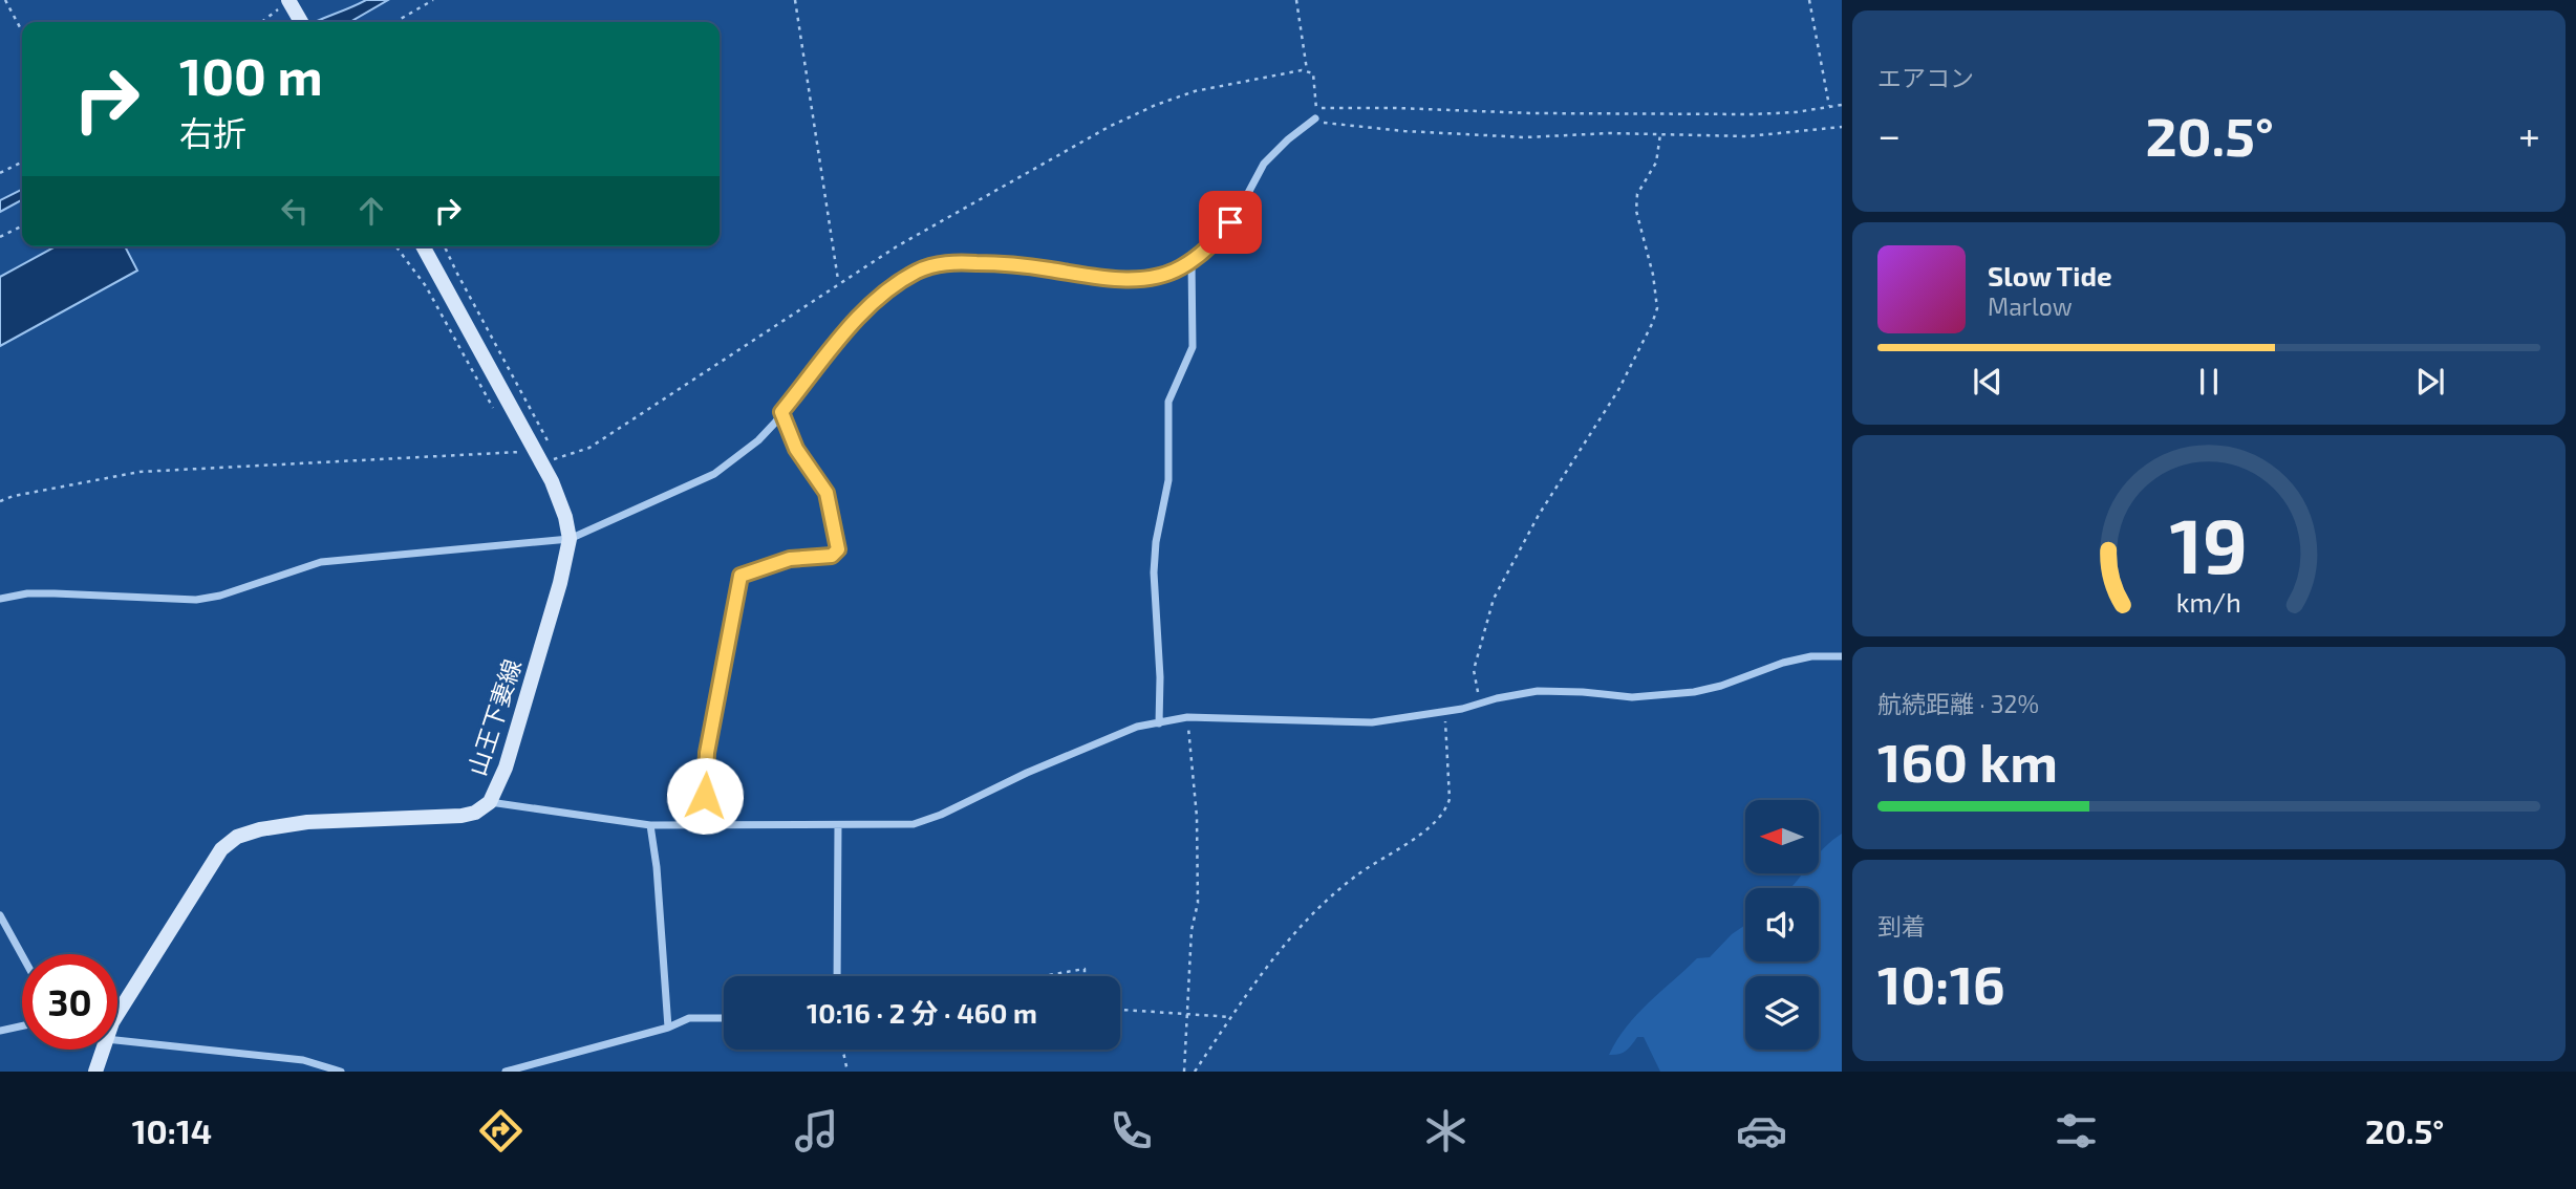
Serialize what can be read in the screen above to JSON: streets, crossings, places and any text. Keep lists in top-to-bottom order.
{
  "streets": {
    "main road": ["山王下妻線"]
  },
  "north": "left",
  "page": {
    "tile": [
      "エアコン",
      ["航続距離 · 32%", "160 km"],
      ["到着", "10:16"]
    ],
    "turn": ["100 m", "右折"],
    "heat": ["−", "20.5°", "+"],
    "song": ["Slow Tide", "Marlow"],
    "limit": "30",
    "trip": "10:16 · 2 分 · 460 m",
    "tabs": ["10:14", "20.5°"],
    "gauge": ["19", "km/h"]
  }
}
